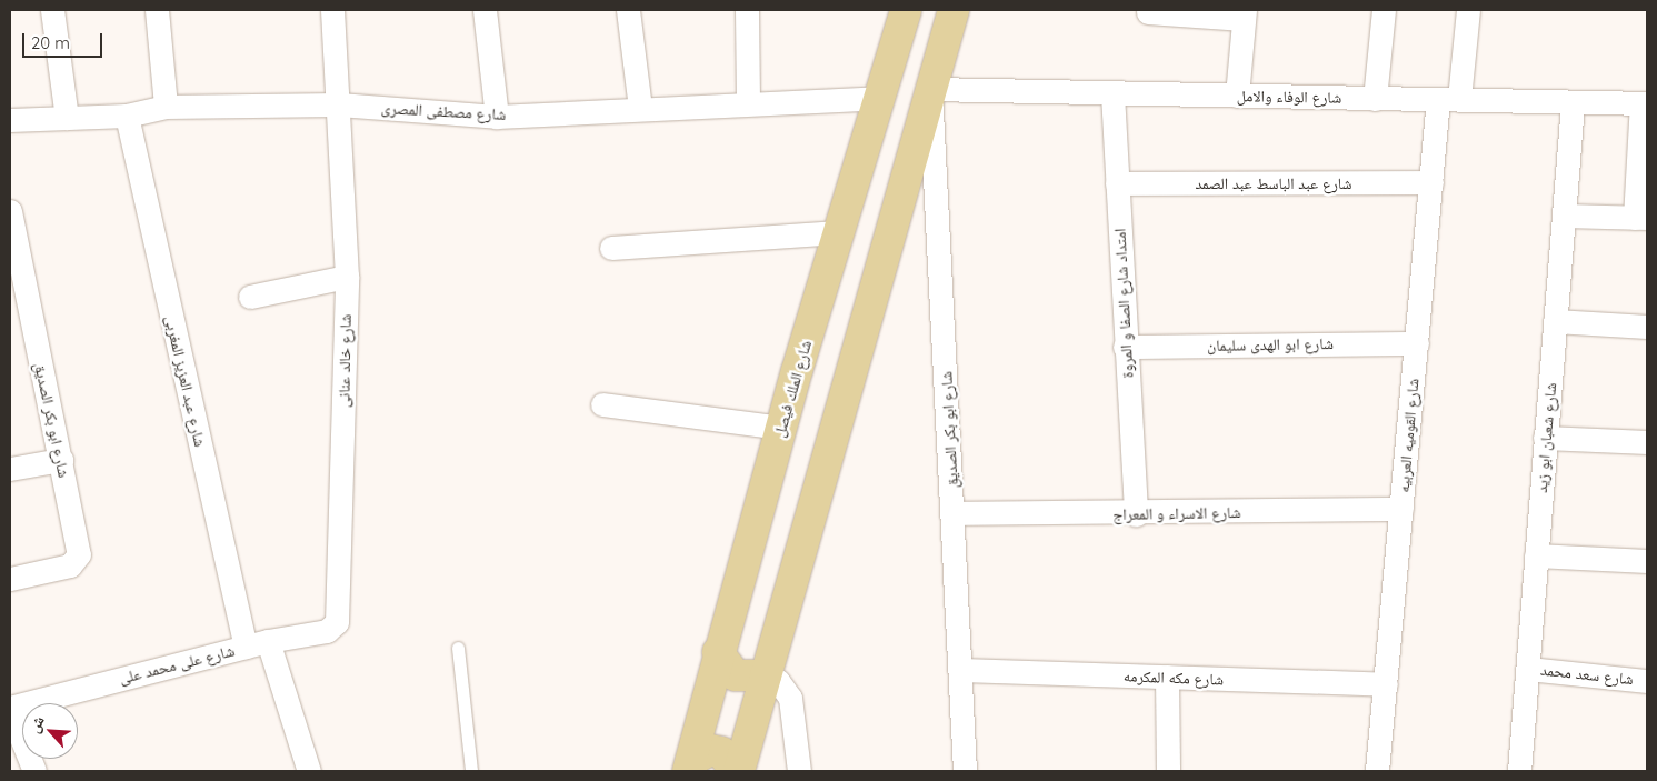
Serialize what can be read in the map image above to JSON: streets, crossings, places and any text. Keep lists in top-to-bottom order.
{
  "streets": {
    "main road": ["شارع الملك فيصل"],
    "street": [
      "شارع الوفاء والامل",
      "شارع مصطفى المصرى",
      "شارع عبد الباسط عبد الصمد",
      "امتداد شارع الصفا و المروة",
      "شارع ابو الهدى سليمان",
      "شارع خالد عنانى",
      "شارع عبد العزيز المغربى",
      "شارع ابو بكر الصديق",
      "شارع القوميه العربيه",
      "شارع شعبان ابو زيد",
      "شارع الاسراء و المعراج",
      "شارع على محمد على",
      "شارع سعد محمد",
      "شارع مكه المكرمه"
    ]
  },
  "crossings": [
    ["شارع الوفاء والامل", "امتداد شارع الصفا و المروة"],
    ["شارع الوفاء والامل", "شارع ابو بكر الصديق"],
    ["شارع الوفاء والامل", "شارع القوميه العربيه"],
    ["شارع الوفاء والامل", "شارع شعبان ابو زيد"],
    ["شارع مصطفى المصرى", "شارع خالد عنانى"],
    ["شارع مصطفى المصرى", "شارع عبد العزيز المغربى"],
    ["شارع مصطفى المصرى", "شارع الملك فيصل"],
    ["شارع عبد الباسط عبد الصمد", "امتداد شارع الصفا و المروة"],
    ["شارع عبد الباسط عبد الصمد", "شارع القوميه العربيه"],
    ["امتداد شارع الصفا و المروة", "شارع ابو الهدى سليمان"],
    ["امتداد شارع الصفا و المروة", "شارع الاسراء و المعراج"],
    ["شارع ابو الهدى سليمان", "شارع القوميه العربيه"],
    ["شارع خالد عنانى", "شارع على محمد على"],
    ["شارع عبد العزيز المغربى", "شارع على محمد على"],
    ["شارع ابو بكر الصديق", "شارع الاسراء و المعراج"],
    ["شارع ابو بكر الصديق", "شارع مكه المكرمه"],
    ["شارع القوميه العربيه", "شارع الاسراء و المعراج"],
    ["شارع القوميه العربيه", "شارع مكه المكرمه"],
    ["شارع شعبان ابو زيد", "شارع سعد محمد"]
  ],
  "scale_bar": "20 m",
  "north": "top left"
}
